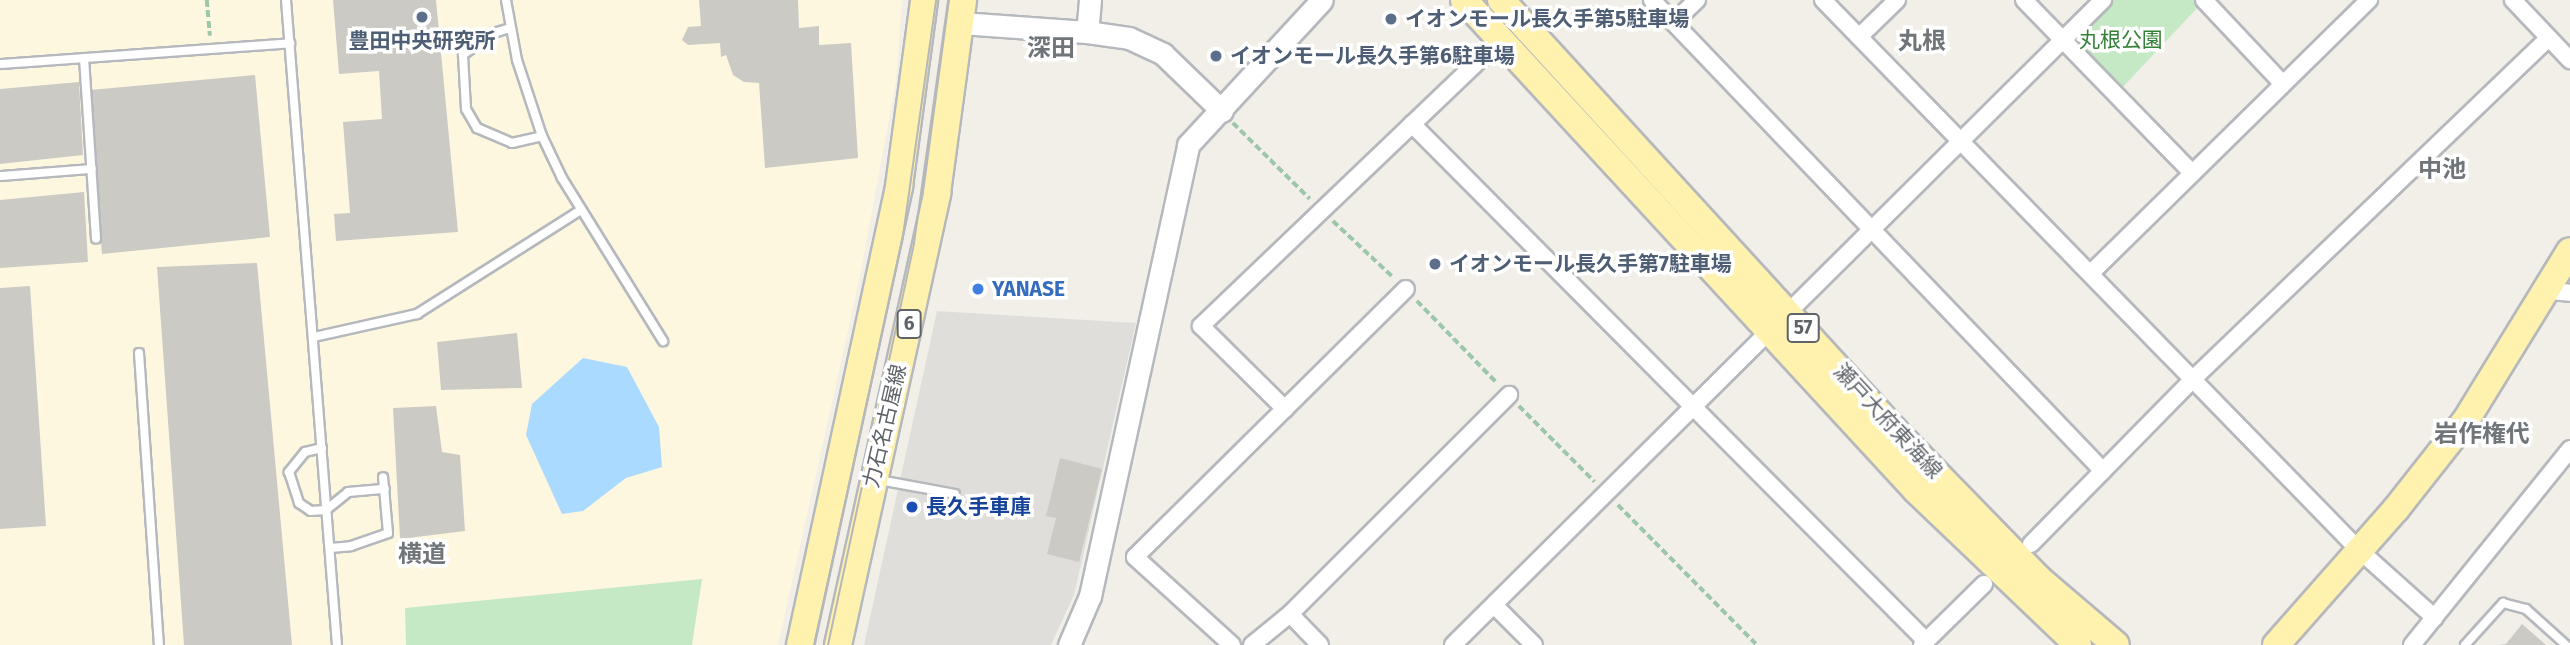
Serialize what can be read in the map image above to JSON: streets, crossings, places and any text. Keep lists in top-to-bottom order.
{
  "streets": {
    "main road": [
      "6",
      "57",
      "瀬戸大府東海線",
      "力石名古屋線"
    ]
  },
  "districts": [
    "丸根",
    "深田",
    "中池",
    "岩作権代",
    "横道"
  ],
  "parks": ["丸根公園"],
  "places": [
    "豊田中央研究所",
    "イオンモール長久手第5駐車場",
    "イオンモール長久手第6駐車場",
    "イオンモール長久手第7駐車場",
    "YANASE",
    "長久手車庫"
  ]
}
